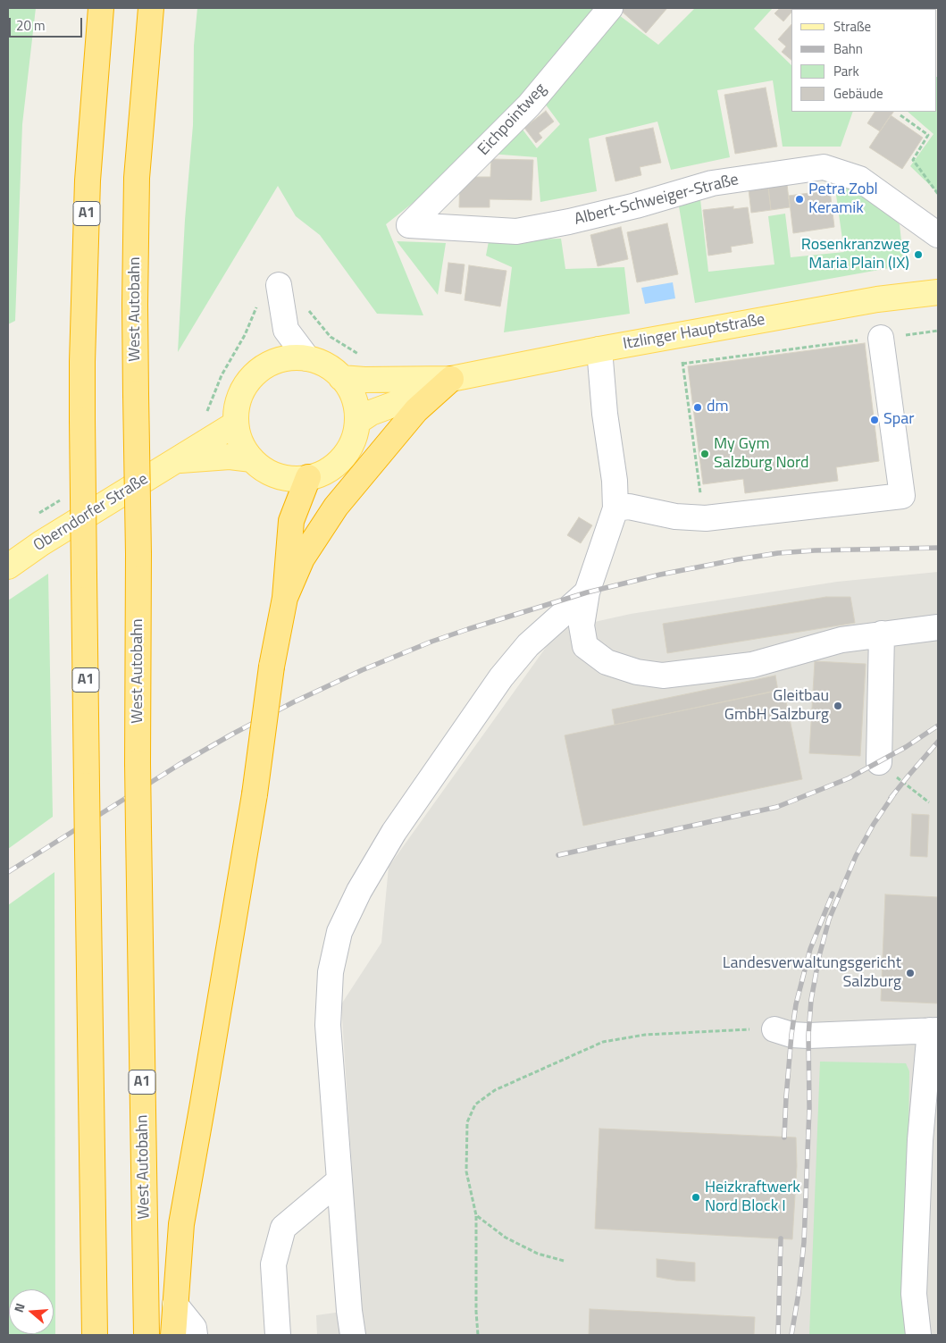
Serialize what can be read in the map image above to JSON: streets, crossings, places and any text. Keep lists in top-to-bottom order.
{
  "streets": {
    "highway": ["A1", "West Autobahn"],
    "main road": ["Itzlinger Hauptstraße", "Oberndorfer Straße"],
    "street": ["Eichpointweg", "Albert-Schweiger-Straße"]
  },
  "crossings": [
    ["Eichpointweg", "Albert-Schweiger-Straße"]
  ],
  "places": [
    "Petra Zobl Keramik",
    "Rosenkranzweg Maria Plain (IX)",
    "dm",
    "Spar",
    "My Gym Salzburg Nord",
    "Gleitbau GmbH Salzburg",
    "Landesverwaltungsgericht Salzburg",
    "Heizkraftwerk Nord Block I"
  ],
  "legend": [
    "Straße",
    "Bahn",
    "Park",
    "Gebäude"
  ],
  "scale_bar": "20 m",
  "north": "left"
}
